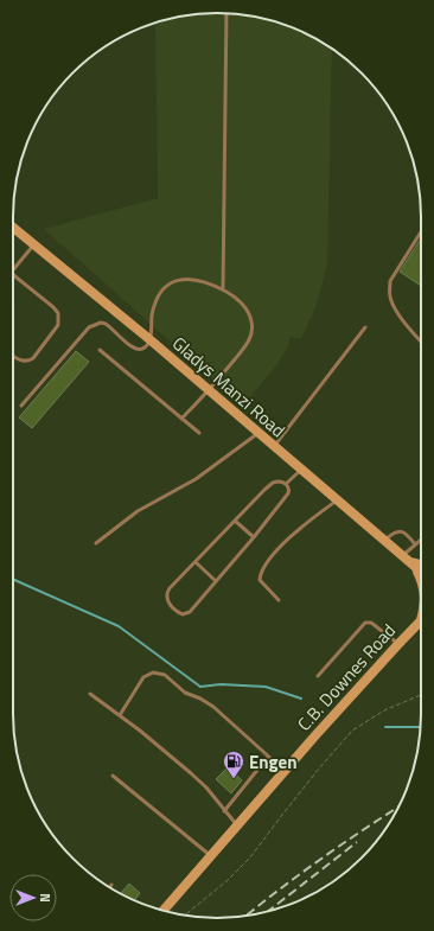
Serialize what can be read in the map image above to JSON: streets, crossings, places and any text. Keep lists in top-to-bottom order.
{
  "streets": {
    "main road": ["Gladys Manzi Road", "C.B. Downes Road"]
  },
  "places": {
    "fuel station": ["Engen"]
  },
  "north": "right"
}
